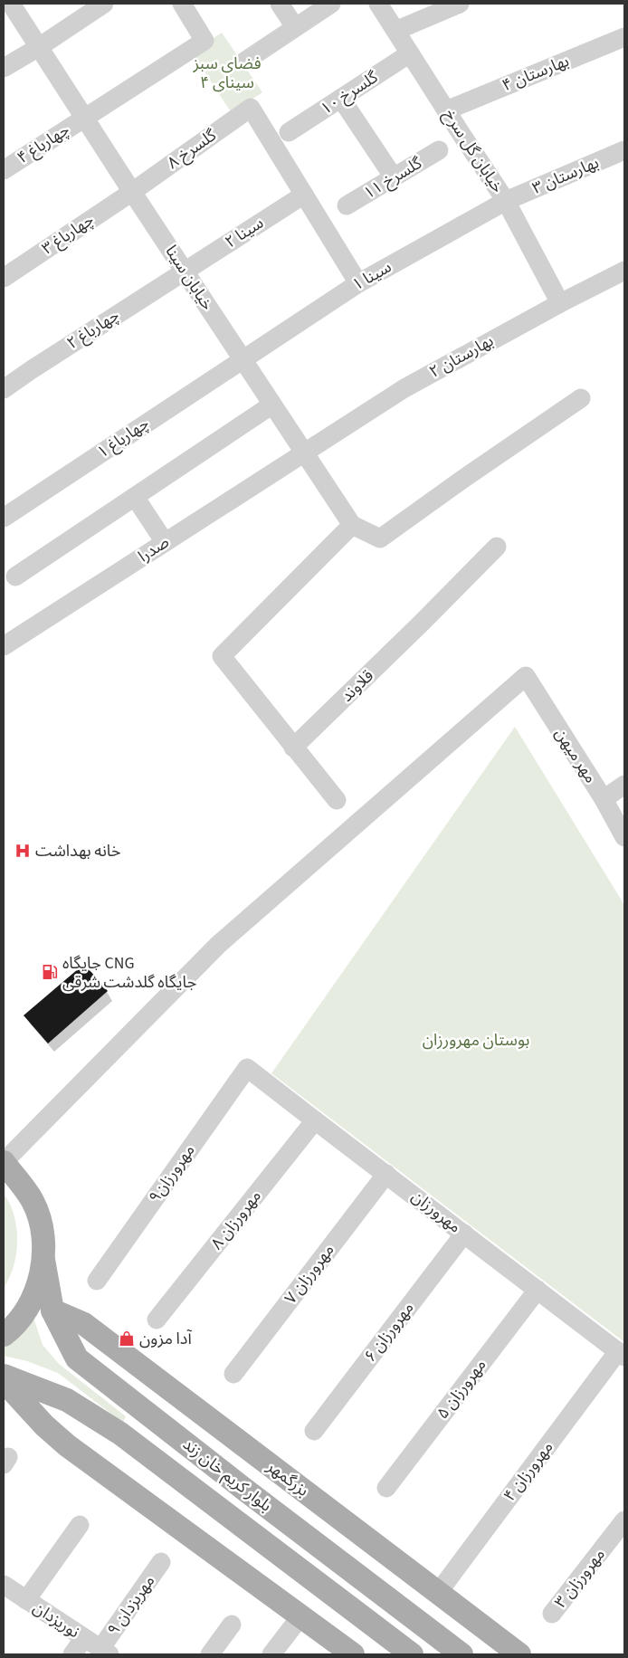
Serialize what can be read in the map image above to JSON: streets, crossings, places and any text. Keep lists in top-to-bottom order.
{
  "streets": {
    "main road": ["بلوار کریم خان زند", "بزرگمهر"],
    "street": [
      "بهارستان ۴",
      "گلسرخ ۱۰",
      "چهارباغ ۴",
      "گلسرخ ۸",
      "خیابان گل سرخ",
      "بهارستان ۳",
      "گلسرخ ۱۱",
      "سینا ۲",
      "چهارباغ ۳",
      "سینا ۱",
      "خیابان سینا",
      "چهارباغ ۲",
      "بهارستان ۲",
      "چهارباغ ۱",
      "صدرا",
      "قلاوند",
      "مهر میهن",
      "مهرورزان۹",
      "مهرورزان",
      "مهرورزان ۸",
      "مهرورزان ۷",
      "مهرورزان ۶",
      "مهرورزان ۵",
      "مهرورزان ۴",
      "مهرورزان ۳",
      "مهریزدان ۹",
      "نوریزدان"
    ]
  },
  "crossings": [
    ["بهارستان ۴", "خیابان گل سرخ"],
    ["گلسرخ ۱۰", "خیابان گل سرخ"],
    ["چهارباغ ۴", "خیابان سینا"],
    ["گلسرخ ۸", "سینا ۲"],
    ["گلسرخ ۸", "چهارباغ ۳"],
    ["گلسرخ ۸", "خیابان سینا"],
    ["خیابان گل سرخ", "بهارستان ۳"],
    ["خیابان گل سرخ", "سینا ۱"],
    ["خیابان گل سرخ", "بهارستان ۲"],
    ["بهارستان ۳", "سینا ۱"],
    ["سینا ۲", "خیابان سینا"],
    ["سینا ۲", "چهارباغ ۲"],
    ["چهارباغ ۳", "خیابان سینا"],
    ["سینا ۱", "خیابان سینا"],
    ["سینا ۱", "چهارباغ ۱"],
    ["خیابان سینا", "چهارباغ ۲"],
    ["خیابان سینا", "بهارستان ۲"],
    ["خیابان سینا", "چهارباغ ۱"],
    ["خیابان سینا", "صدرا"],
    ["بهارستان ۲", "صدرا"],
    ["مهرورزان۹", "مهرورزان"],
    ["مهرورزان", "مهرورزان ۸"],
    ["مهرورزان", "مهرورزان ۷"],
    ["مهرورزان", "مهرورزان ۶"],
    ["مهرورزان", "مهرورزان ۵"],
    ["مهرورزان", "مهرورزان ۴"],
    ["مهرورزان ۴", "بزرگمهر"],
    ["بلوار کریم خان زند", "بزرگمهر"],
    ["مهریزدان ۹", "نوریزدان"]
  ],
  "parks": ["فضای سبز سینای ۴", "بوستان مهرورزان"],
  "places": {
    "hospital": ["خانه بهداشت"],
    "fuel station": ["جایگاه CNG جایگاه گلدشت شرقی"],
    "shop": ["آدا مزون"]
  }
}
